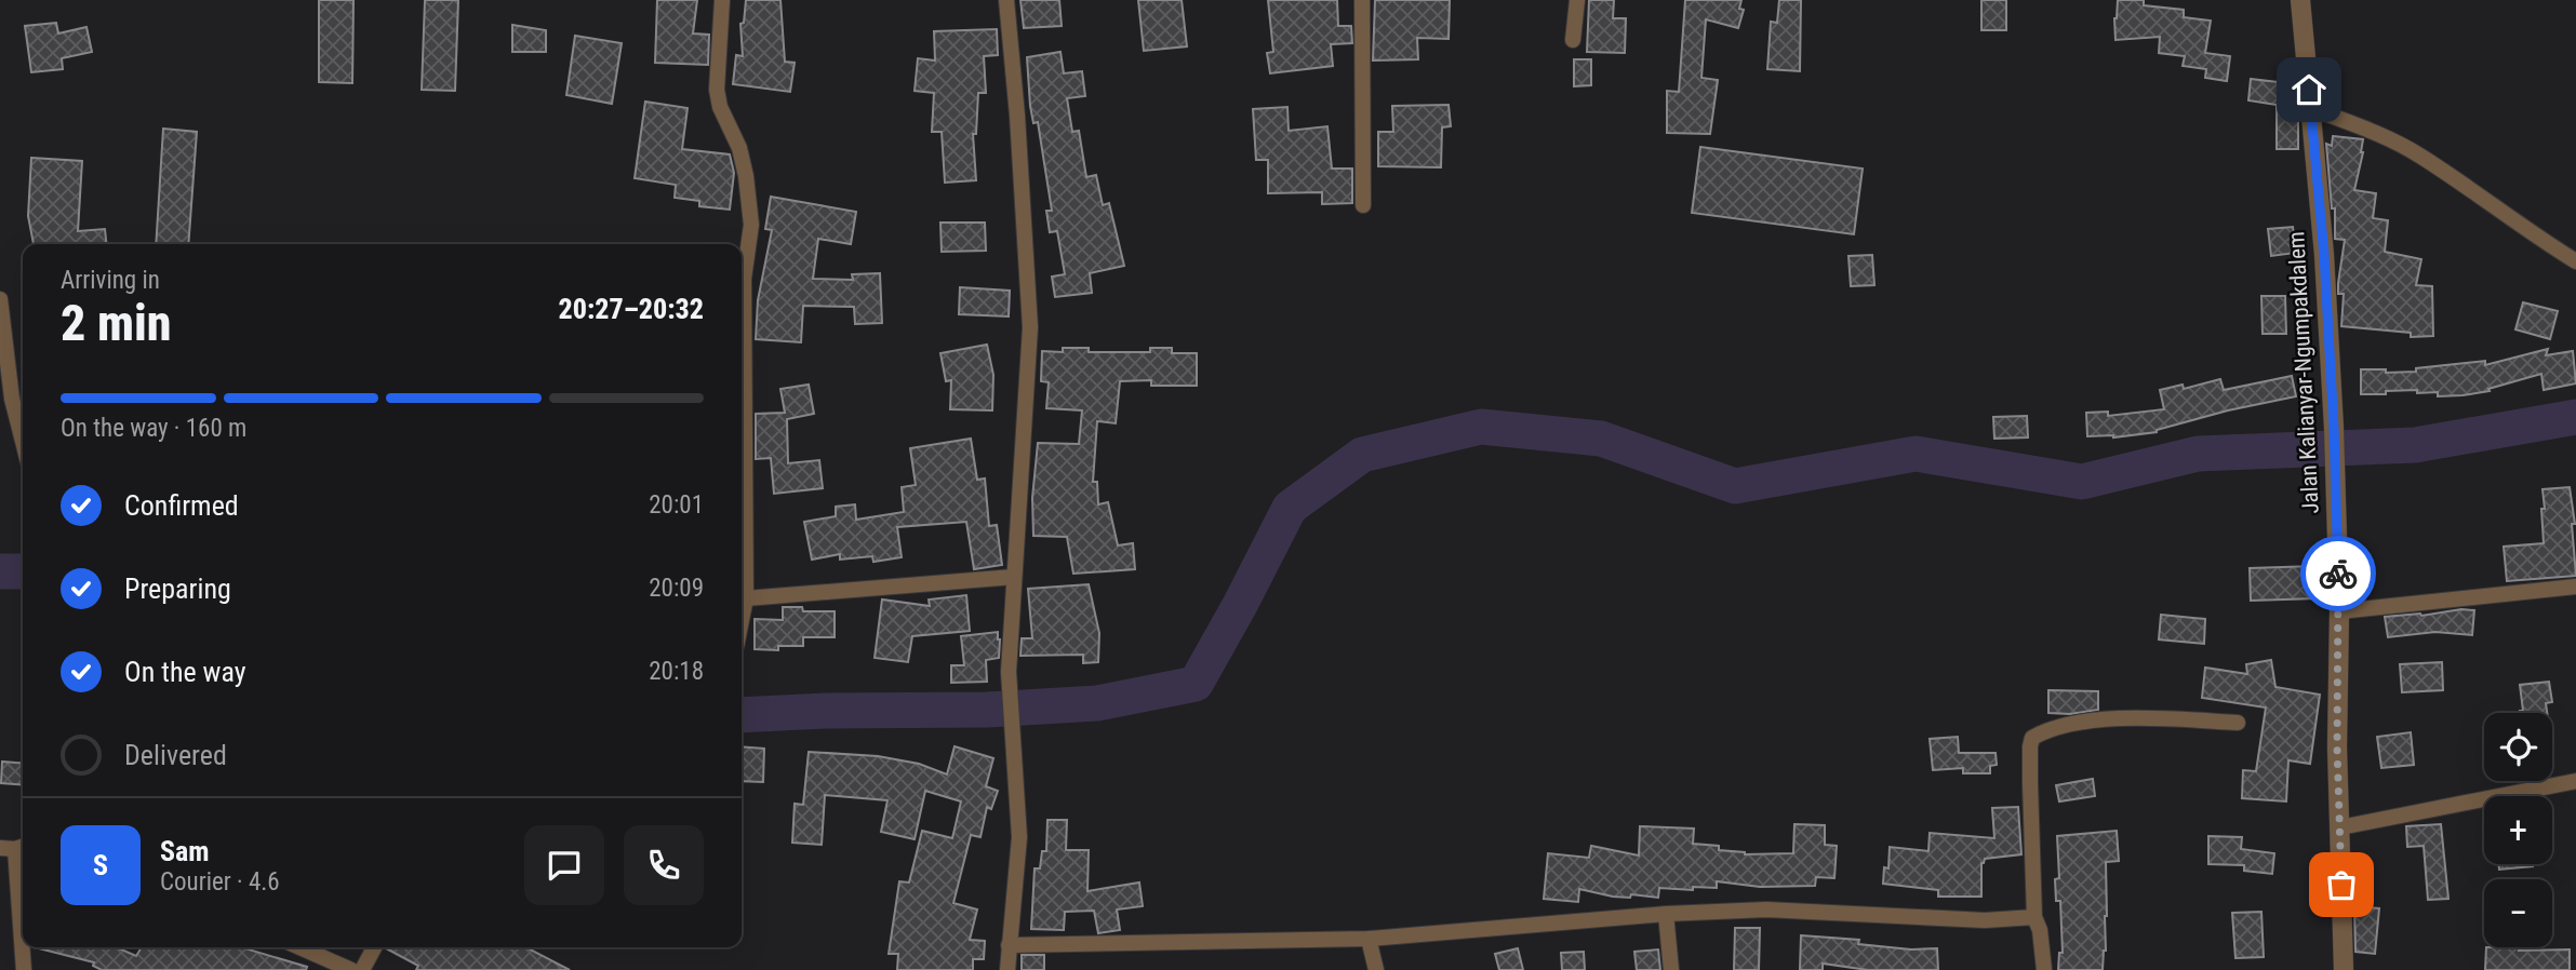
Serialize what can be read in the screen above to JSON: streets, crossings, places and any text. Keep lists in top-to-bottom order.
{
  "streets": {
    "street": ["Jalan Kalianyar-Ngumpakdalem"]
  },
  "page": {
    "heading": ["2 min", "Arriving in", "20:27–20:32"],
    "panel": ["Sam", "Courier · 4.6"],
    "bar": "On the way · 160 m",
    "list": [
      ["Confirmed", "20:01"],
      ["Preparing", "20:09"],
      ["On the way", "20:18"],
      "Delivered"
    ],
    "map_buttons": ["+", "−"],
    "round": "S"
  }
}
